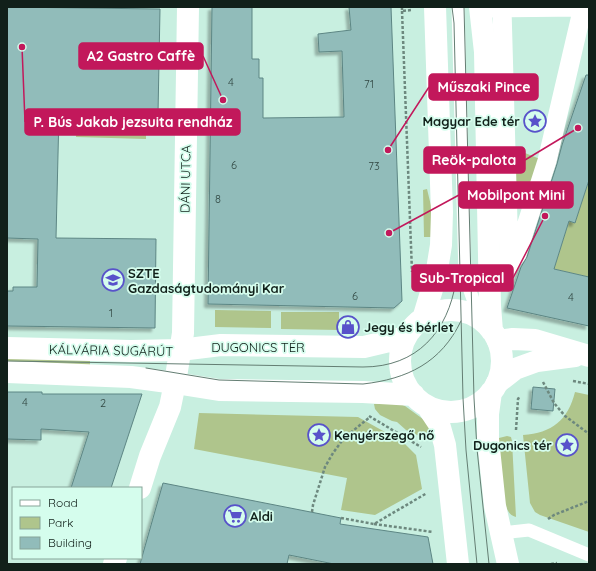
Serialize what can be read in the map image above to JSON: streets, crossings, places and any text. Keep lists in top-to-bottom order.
{
  "streets": {
    "street": ["DÁNI UTCA", "DUGONICS TÉR", "KÁLVÁRIA SUGÁRÚT"]
  },
  "crossings": [
    ["DÁNI UTCA", "DUGONICS TÉR"],
    ["DÁNI UTCA", "KÁLVÁRIA SUGÁRÚT"],
    ["DUGONICS TÉR", "KÁLVÁRIA SUGÁRÚT"]
  ],
  "places": {
    "other": [
      "P. Bús Jakab jezsuita rendház",
      "A2 Gastro Caffè",
      "Reök-palota",
      "Műszaki Pince",
      "Sub-Tropical",
      "Mobilpont Mini"
    ],
    "place": ["Magyar Ede tér", "Kenyérszegő nő", "Dugonics tér"],
    "school or university": ["SZTE Gazdaságtudományi Kar"],
    "shop": ["Jegy és bérlet"],
    "supermarket": ["Aldi"]
  },
  "house_numbers": [
    "4",
    "71",
    "6",
    "73",
    "8",
    "6",
    "4",
    "1",
    "4",
    "2"
  ],
  "legend": ["Road", "Park", "Building"]
}
